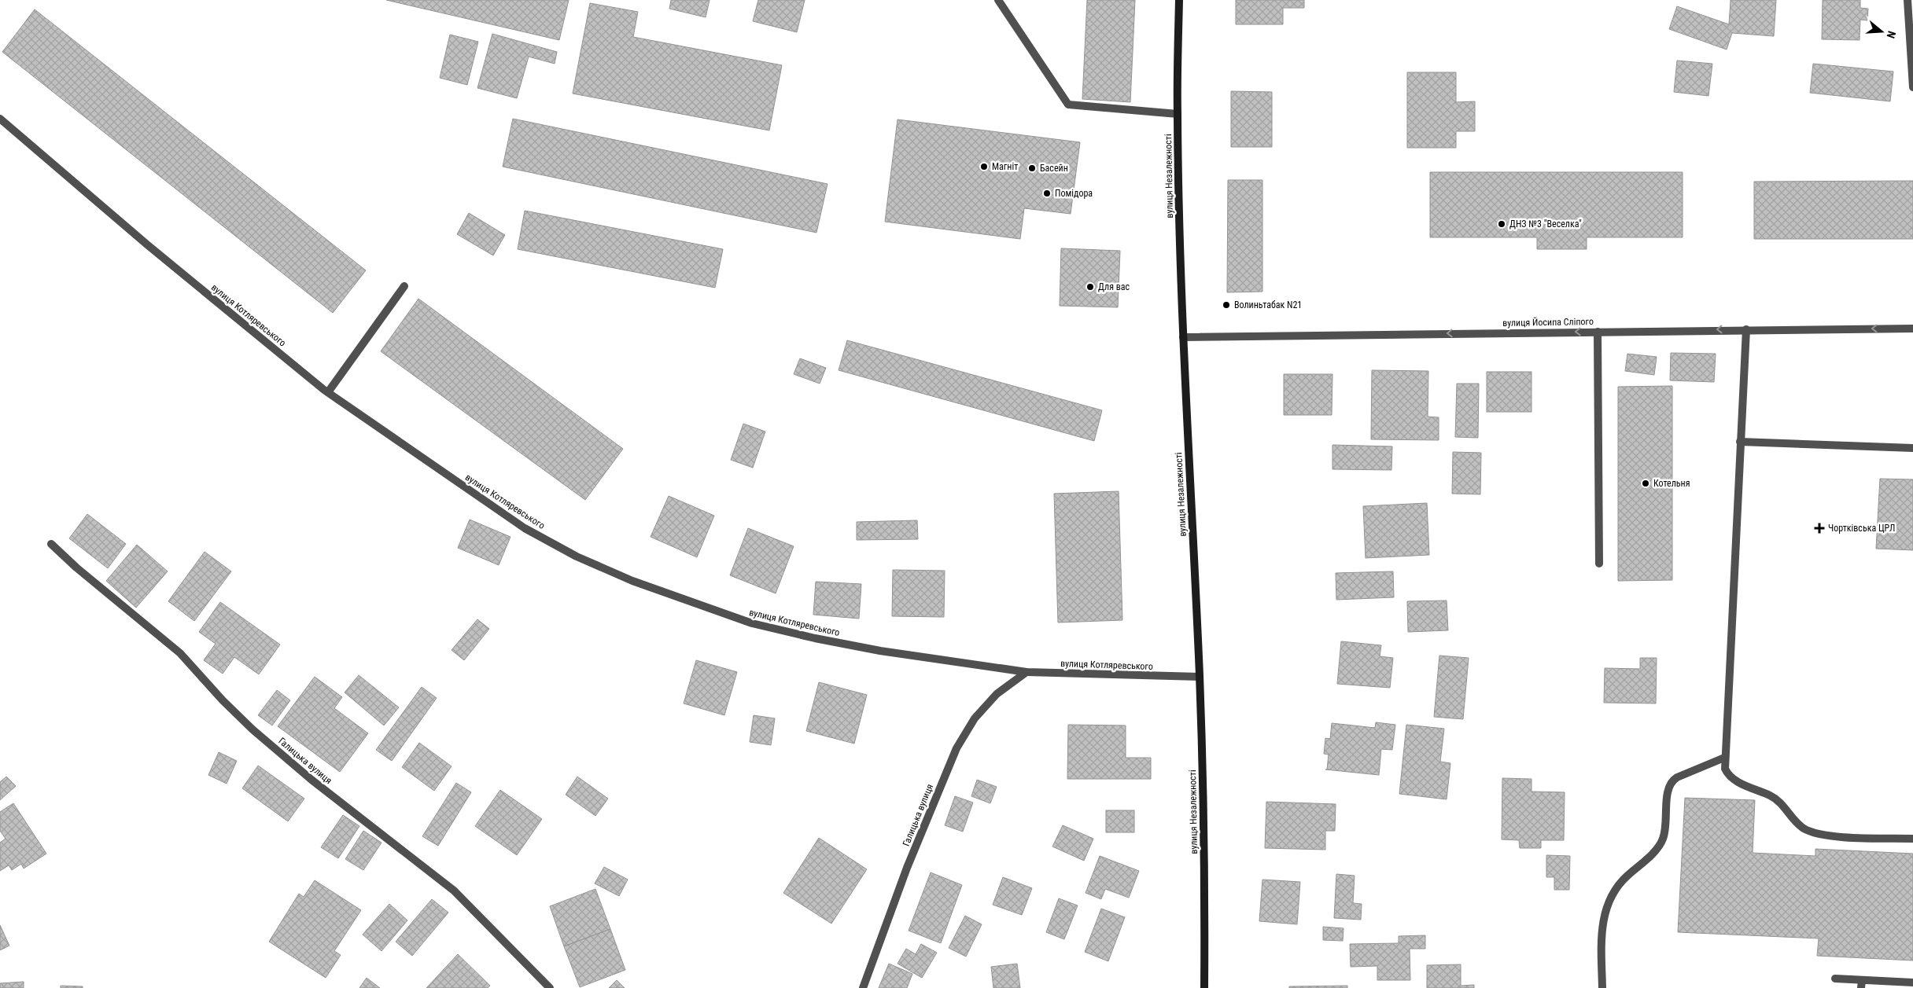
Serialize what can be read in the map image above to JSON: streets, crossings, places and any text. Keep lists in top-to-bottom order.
{
  "streets": {
    "main road": ["вулиця Незалежності"],
    "street": ["вулиця Котляревського", "вулиця Йосипа Сліпого", "Галицька вулиця"]
  },
  "crossings": [
    ["вулиця Незалежності", "вулиця Котляревського"],
    ["вулиця Незалежності", "вулиця Йосипа Сліпого"],
    ["вулиця Котляревського", "Галицька вулиця"]
  ],
  "one_way": ["вулиця Йосипа Сліпого"],
  "places": {
    "other": [
      "Магніт",
      "Басейн",
      "Помідора",
      "ДНЗ №3 \"Веселка\"",
      "Для вас",
      "Волиньтабак N21",
      "Котельня"
    ],
    "health": ["Чортківська ЦРЛ"]
  },
  "north": "right"
}
